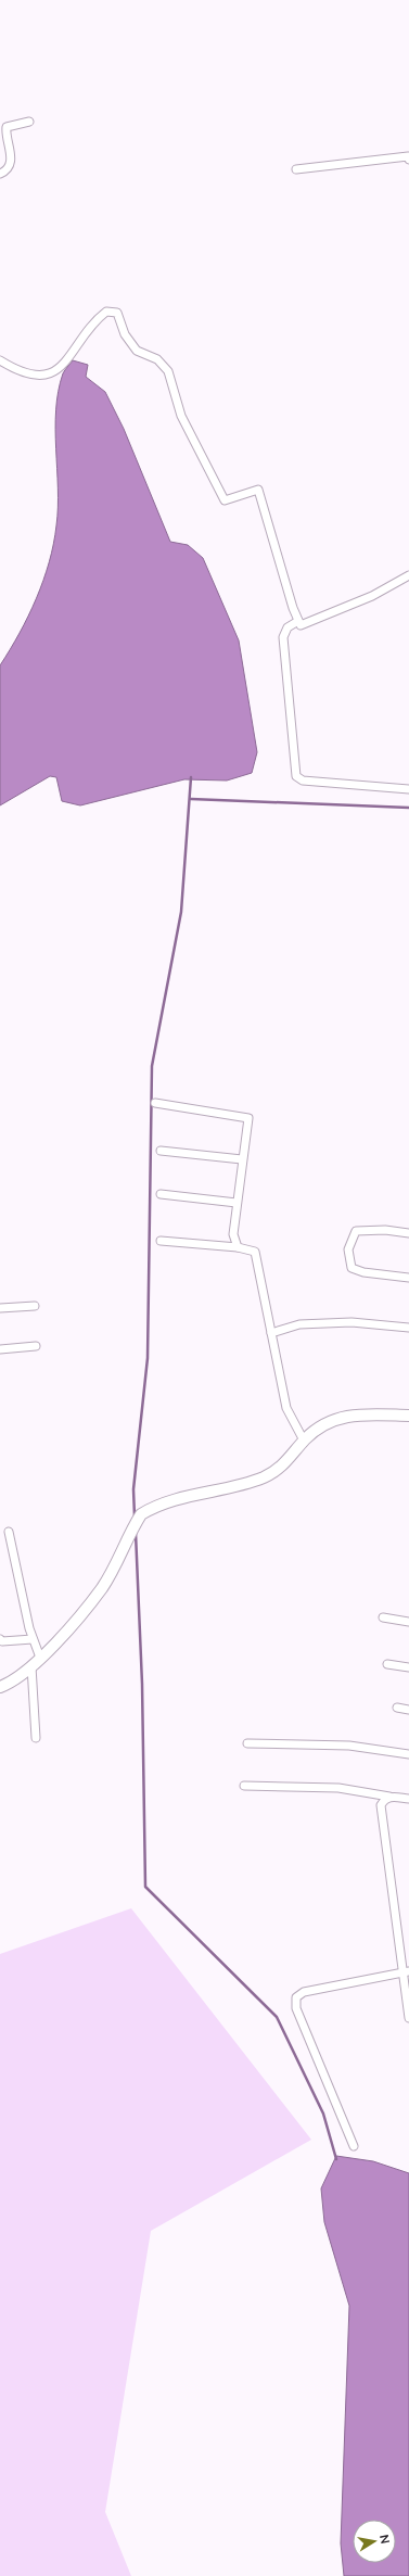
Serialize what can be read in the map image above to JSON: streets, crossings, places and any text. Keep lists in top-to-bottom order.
{
  "north": "right"
}
